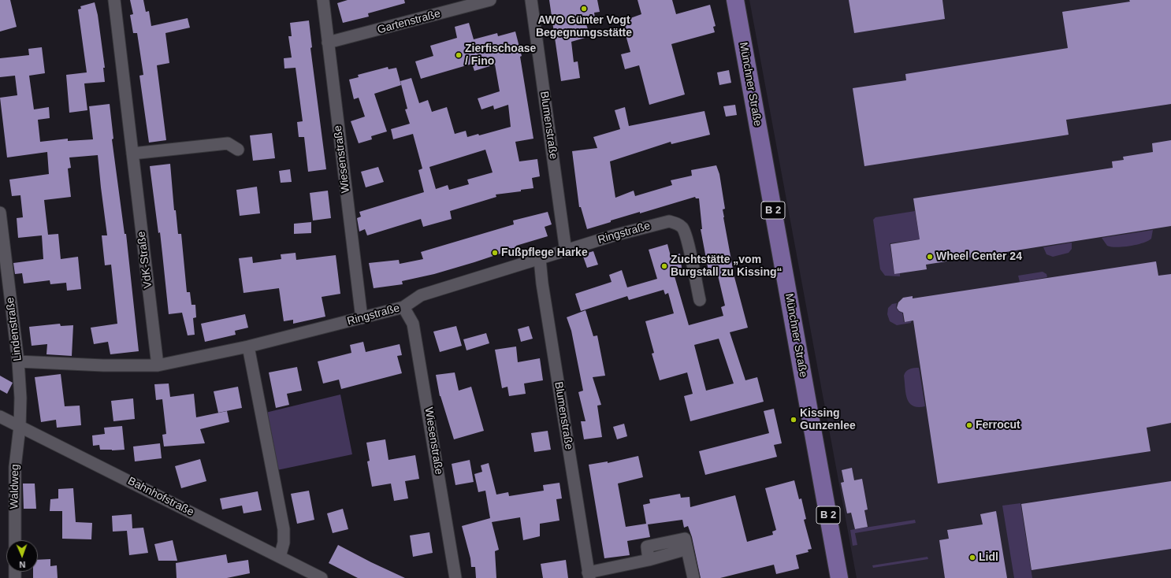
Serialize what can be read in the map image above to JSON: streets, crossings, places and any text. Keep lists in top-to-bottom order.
{
  "streets": {
    "main road": ["Münchner Straße", "B 2"],
    "street": [
      "Gartenstraße",
      "Blumenstraße",
      "Wiesenstraße",
      "Ringstraße",
      "VdK-Straße",
      "Lindenstraße",
      "Waldweg",
      "Bahnhofstraße"
    ]
  },
  "crossings": [
    ["Gartenstraße", "Wiesenstraße"],
    ["Blumenstraße", "Ringstraße"],
    ["Wiesenstraße", "Ringstraße"],
    ["Lindenstraße", "Waldweg"],
    ["Lindenstraße", "Bahnhofstraße"],
    ["Waldweg", "Bahnhofstraße"]
  ],
  "places": [
    "AWO Günter Vogt Begegnungsstätte",
    "Zierfischoase / Fino",
    "Fußpflege Harke",
    "Wheel Center 24",
    "Zuchtstätte „vom Burgstall zu Kissing“",
    "Kissing Gunzenlee",
    "Ferrocut",
    "Lidl"
  ],
  "north": "bottom"
}
